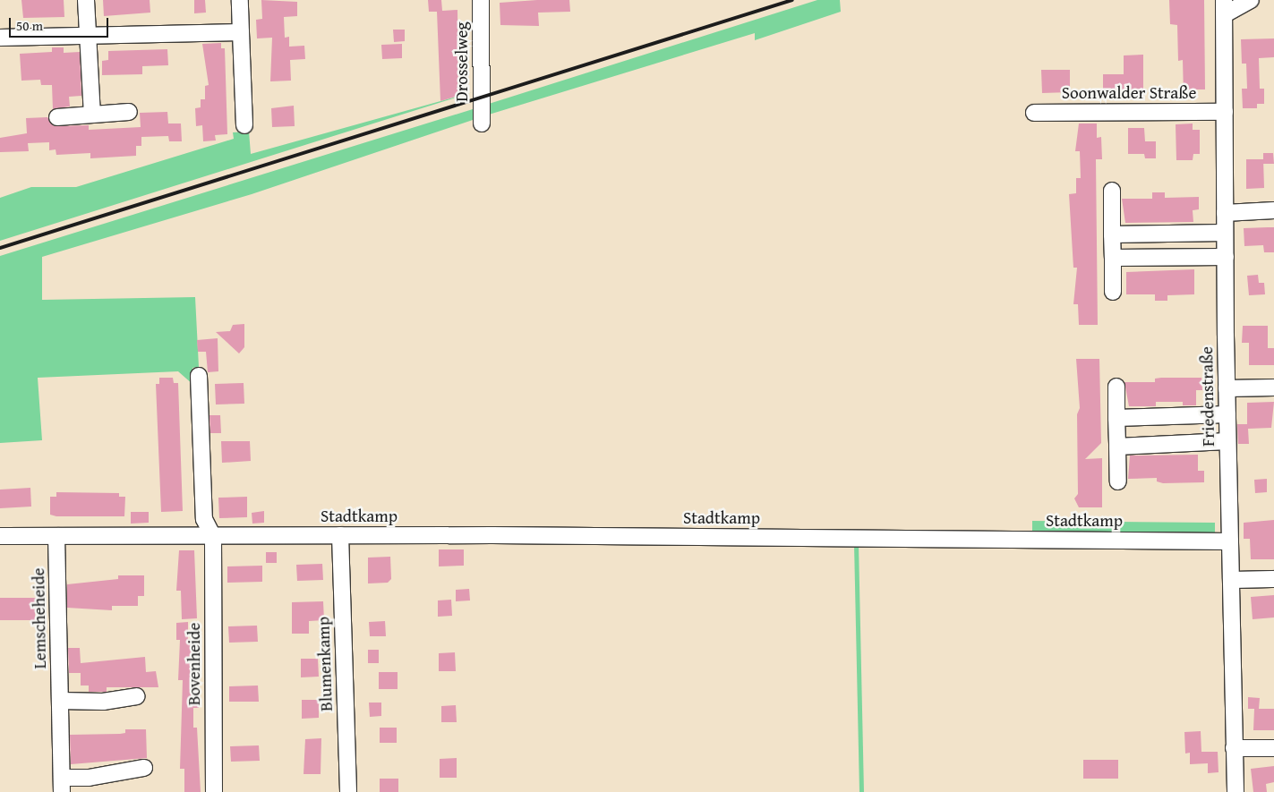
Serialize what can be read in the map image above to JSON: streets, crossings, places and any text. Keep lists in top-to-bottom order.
{
  "streets": {
    "street": [
      "Drosselweg",
      "Soonwalder Straße",
      "Friedenstraße",
      "Stadtkamp",
      "Lemscheheide",
      "Bovenheide",
      "Blumenkamp"
    ]
  },
  "crossings": [
    ["Soonwalder Straße", "Friedenstraße"],
    ["Friedenstraße", "Stadtkamp"],
    ["Stadtkamp", "Lemscheheide"],
    ["Stadtkamp", "Bovenheide"],
    ["Stadtkamp", "Blumenkamp"]
  ],
  "scale_bar": "50 m"
}
